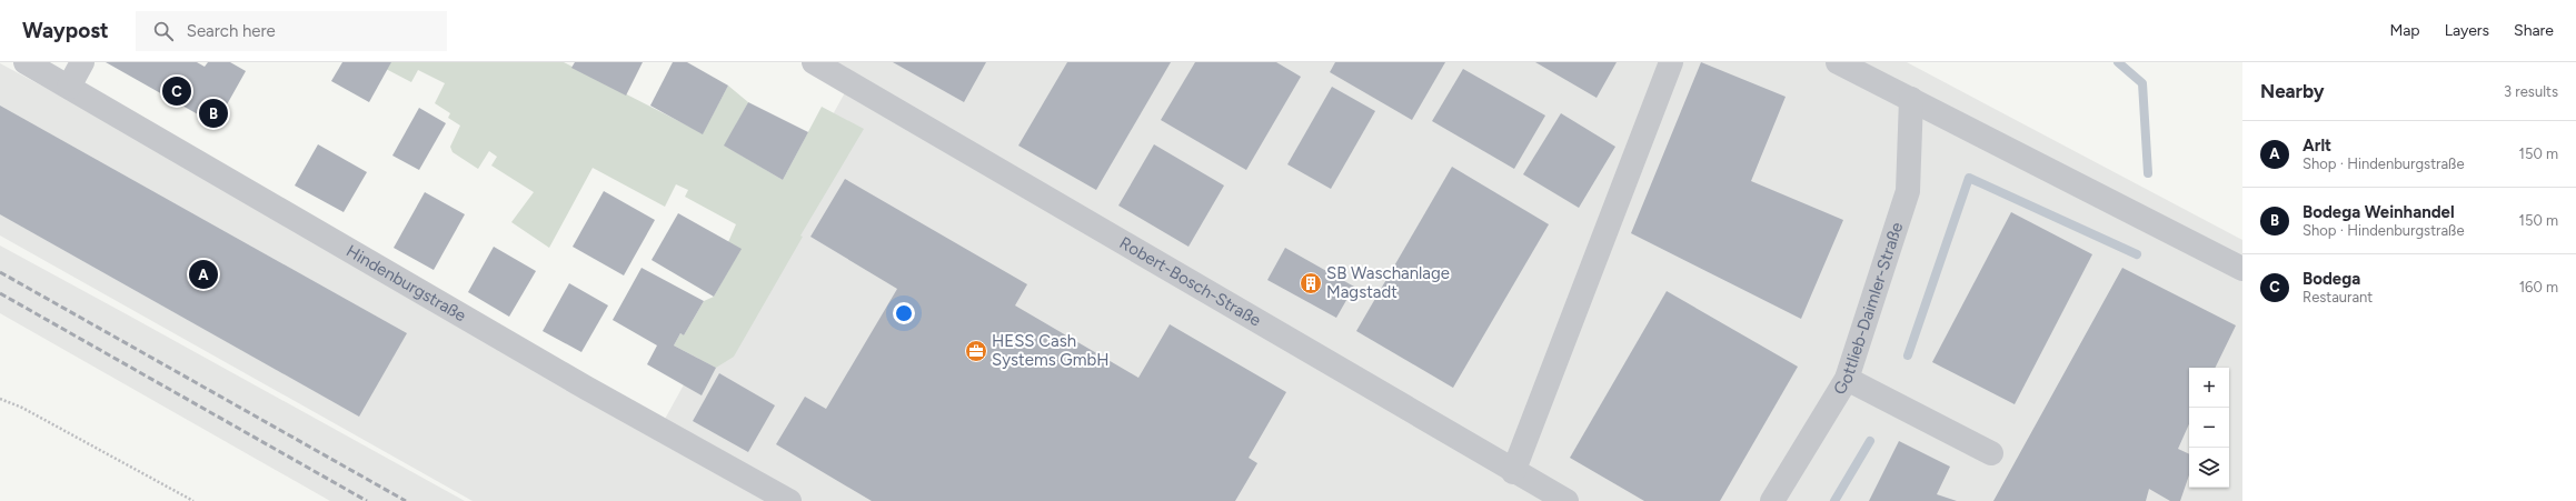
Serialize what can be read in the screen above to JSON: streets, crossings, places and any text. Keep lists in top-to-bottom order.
{
  "streets": {
    "street": ["Robert-Bosch-Straße", "Hindenburgstraße", "Gottlieb-Daimler-Straße"]
  },
  "places": {
    "building": ["SB Waschanlage Magstadt"],
    "office": ["HESS Cash Systems GmbH"]
  },
  "page": {
    "header": "Waypost",
    "search": "Search here",
    "nav": ["Map", "Layers", "Share"],
    "heading": ["Nearby", "3 results"],
    "pins": ["C", "B", "A"],
    "list": [
      {
        "mark": "A",
        "name": "Arlt",
        "note": "Shop · Hindenburgstraße",
        "value": "150 m"
      },
      {
        "mark": "B",
        "name": "Bodega Weinhandel",
        "note": "Shop · Hindenburgstraße",
        "value": "150 m"
      },
      {
        "mark": "C",
        "name": "Bodega",
        "note": "Restaurant",
        "value": "160 m"
      }
    ],
    "map_buttons": ["+", "−"]
  }
}
